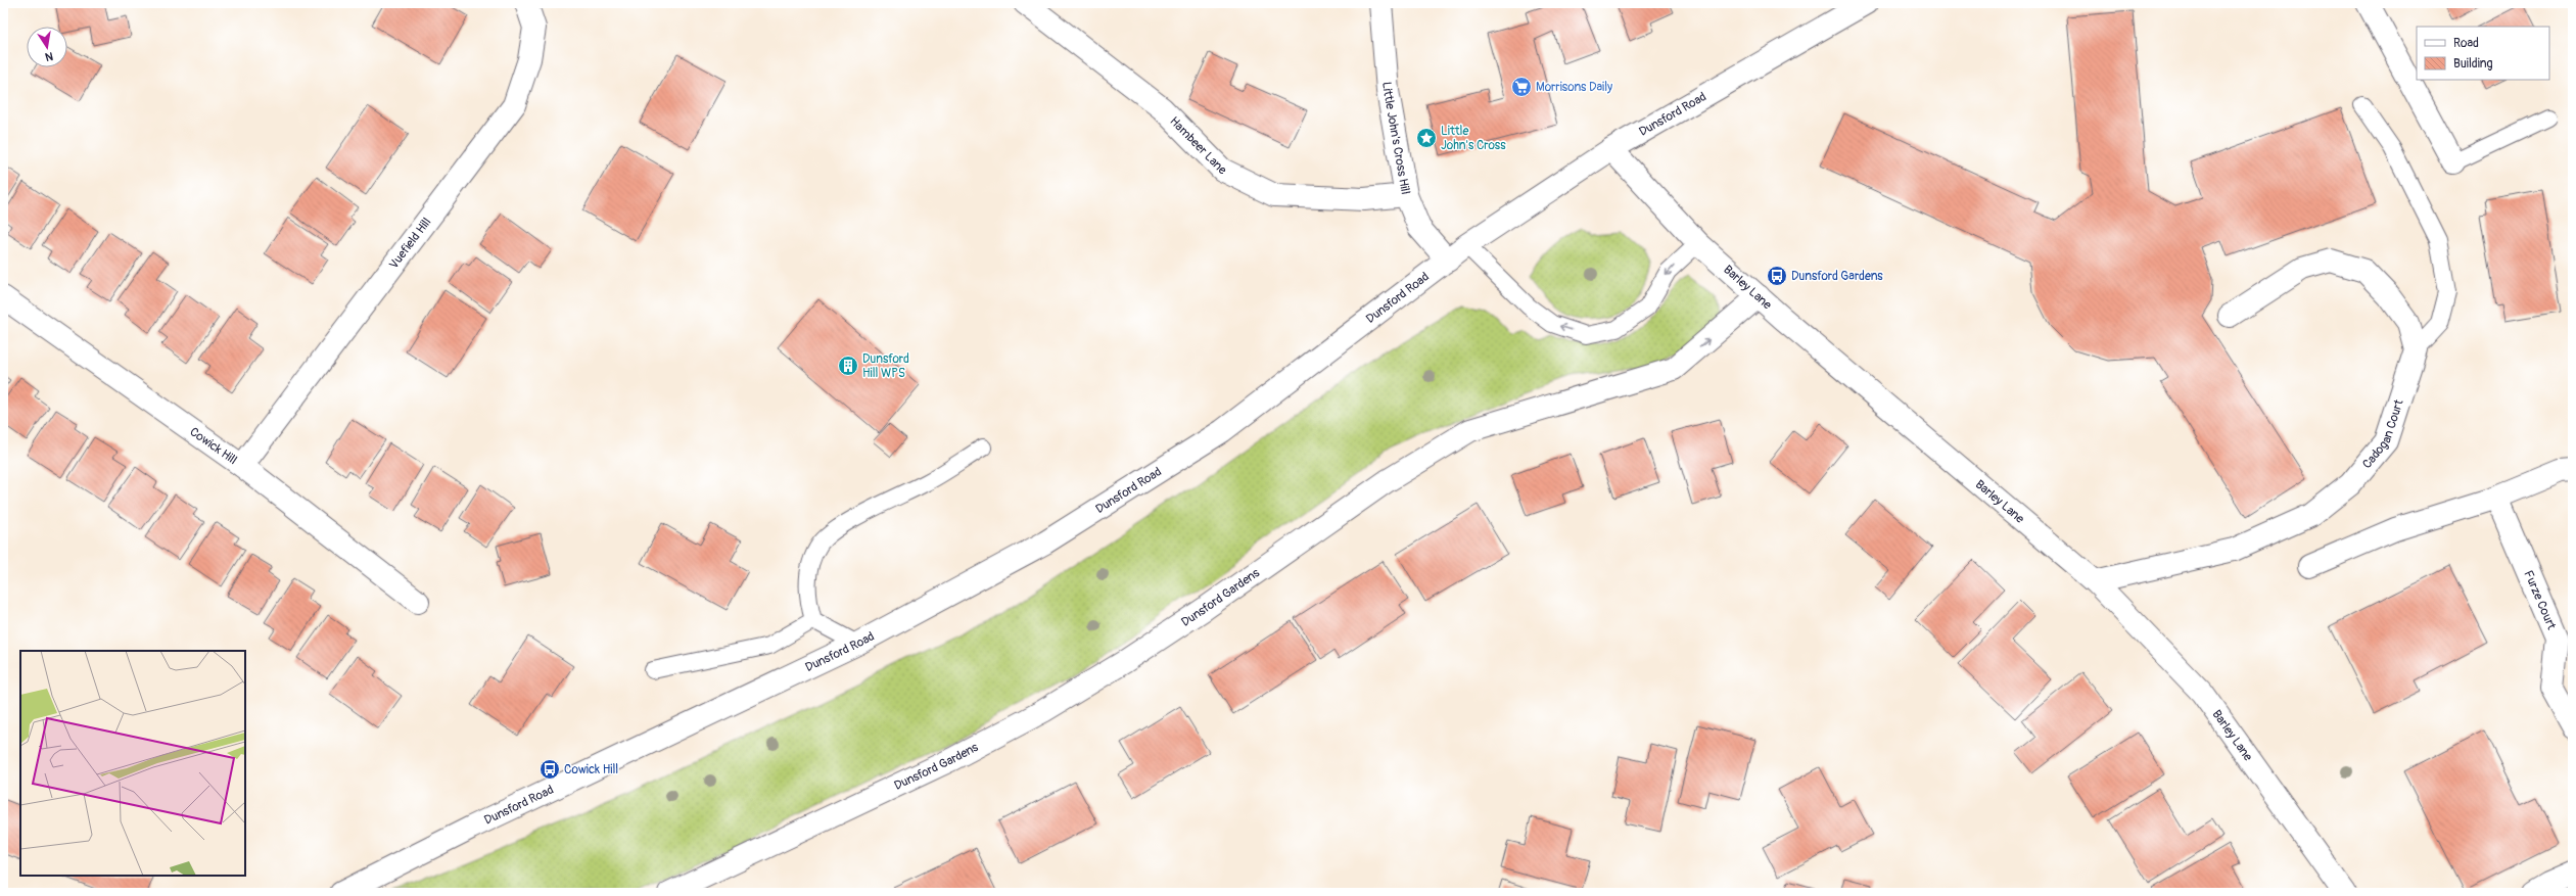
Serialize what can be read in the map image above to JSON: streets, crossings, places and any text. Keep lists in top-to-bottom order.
{
  "streets": {
    "street": [
      "Dunsford Road",
      "Little John's Cross Hill",
      "Hambeer Lane",
      "Vuefield Hill",
      "Barley Lane",
      "Cadogan Court",
      "Cowick Hill",
      "Dunsford Gardens",
      "Furze Court"
    ]
  },
  "crossings": [
    ["Dunsford Road", "Little John's Cross Hill"],
    ["Dunsford Road", "Barley Lane"],
    ["Little John's Cross Hill", "Hambeer Lane"],
    ["Vuefield Hill", "Cowick Hill"],
    ["Barley Lane", "Cadogan Court"],
    ["Barley Lane", "Dunsford Gardens"]
  ],
  "one_way": ["Dunsford Gardens"],
  "places": {
    "supermarket": ["Morrisons Daily"],
    "place": ["Little John's Cross"],
    "bus stop": ["Dunsford Gardens", "Cowick Hill"],
    "building": ["Dunsford Hill WPS"]
  },
  "legend": ["Road", "Building"],
  "north": "bottom"
}
